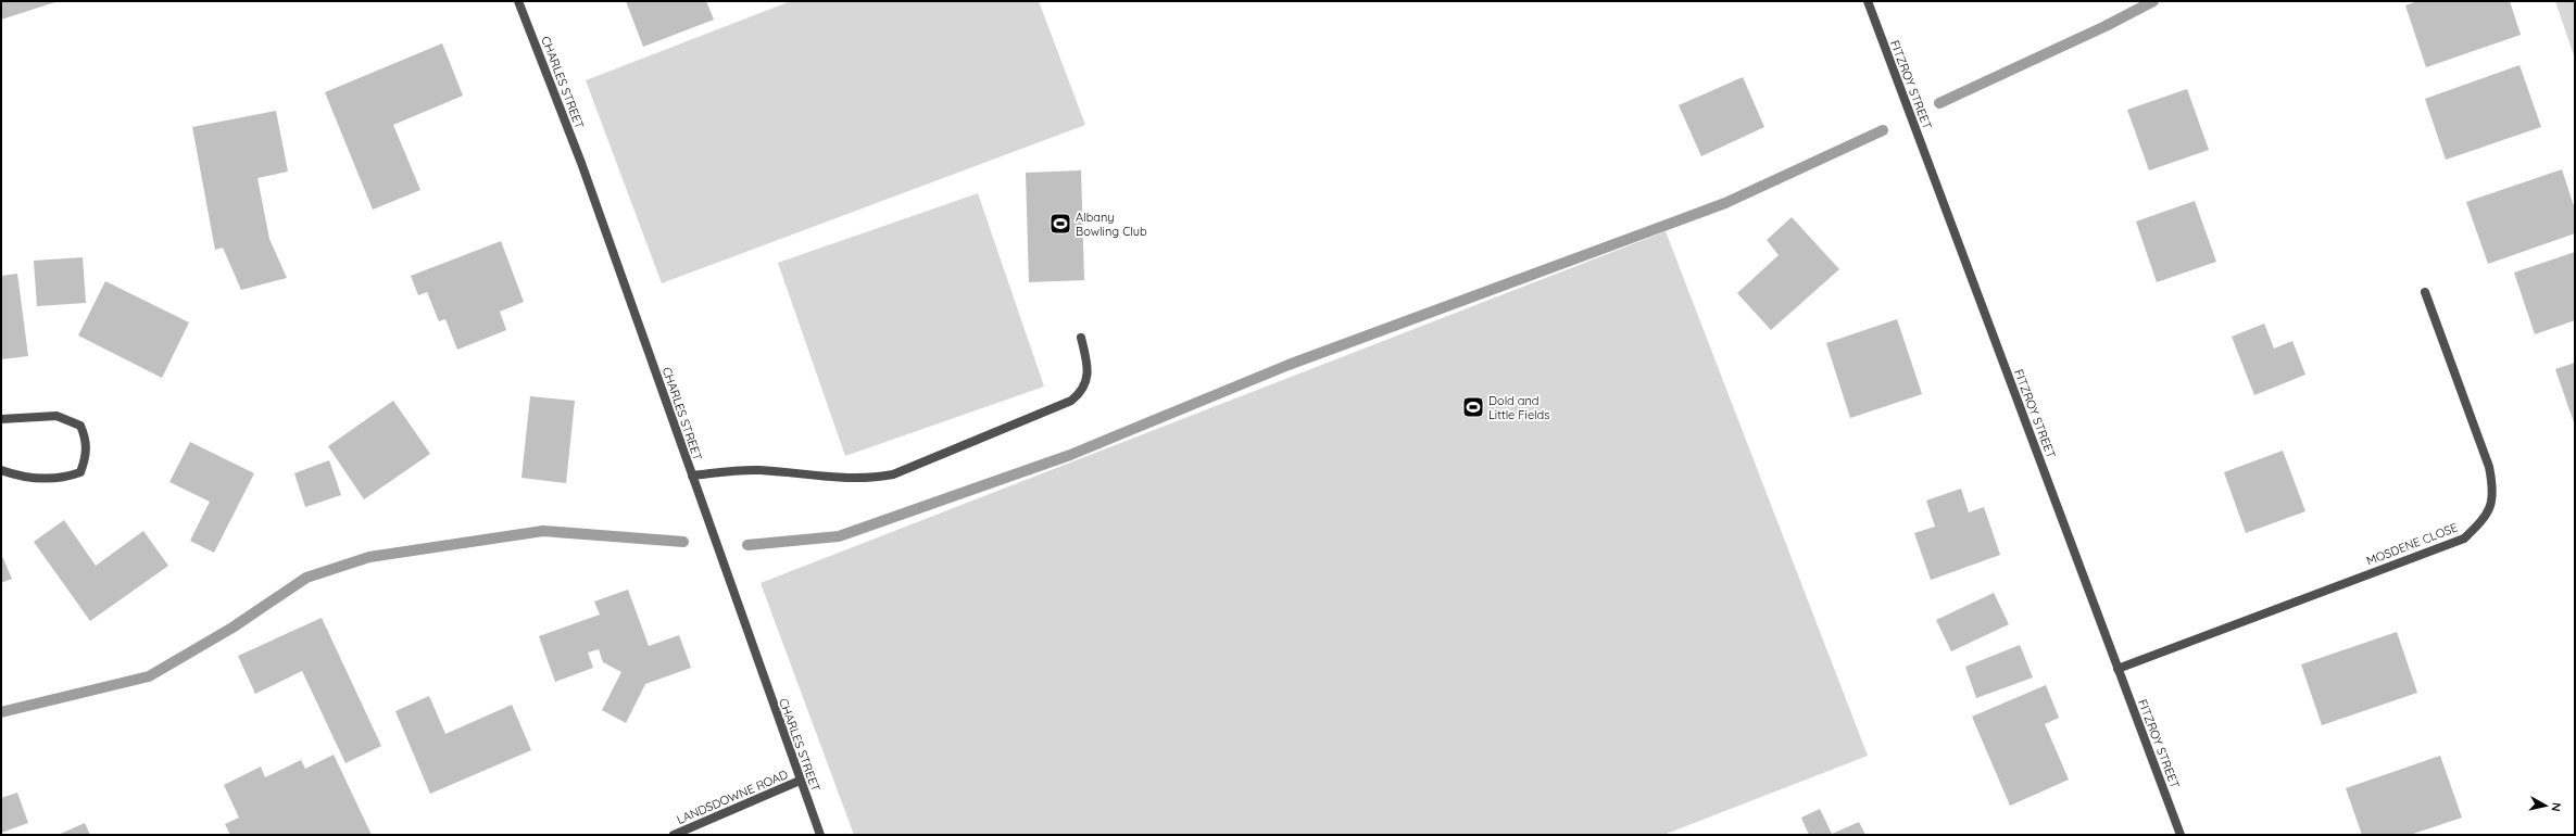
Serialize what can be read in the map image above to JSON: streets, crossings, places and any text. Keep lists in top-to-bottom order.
{
  "streets": {
    "street": [
      "CHARLES STREET",
      "FITZROY STREET",
      "MOSDENE CLOSE",
      "LANDSDOWNE ROAD"
    ]
  },
  "crossings": [
    ["CHARLES STREET", "LANDSDOWNE ROAD"],
    ["FITZROY STREET", "MOSDENE CLOSE"]
  ],
  "places": {
    "sports": ["Albany Bowling Club", "Dold and Little Fields"]
  },
  "north": "right"
}
